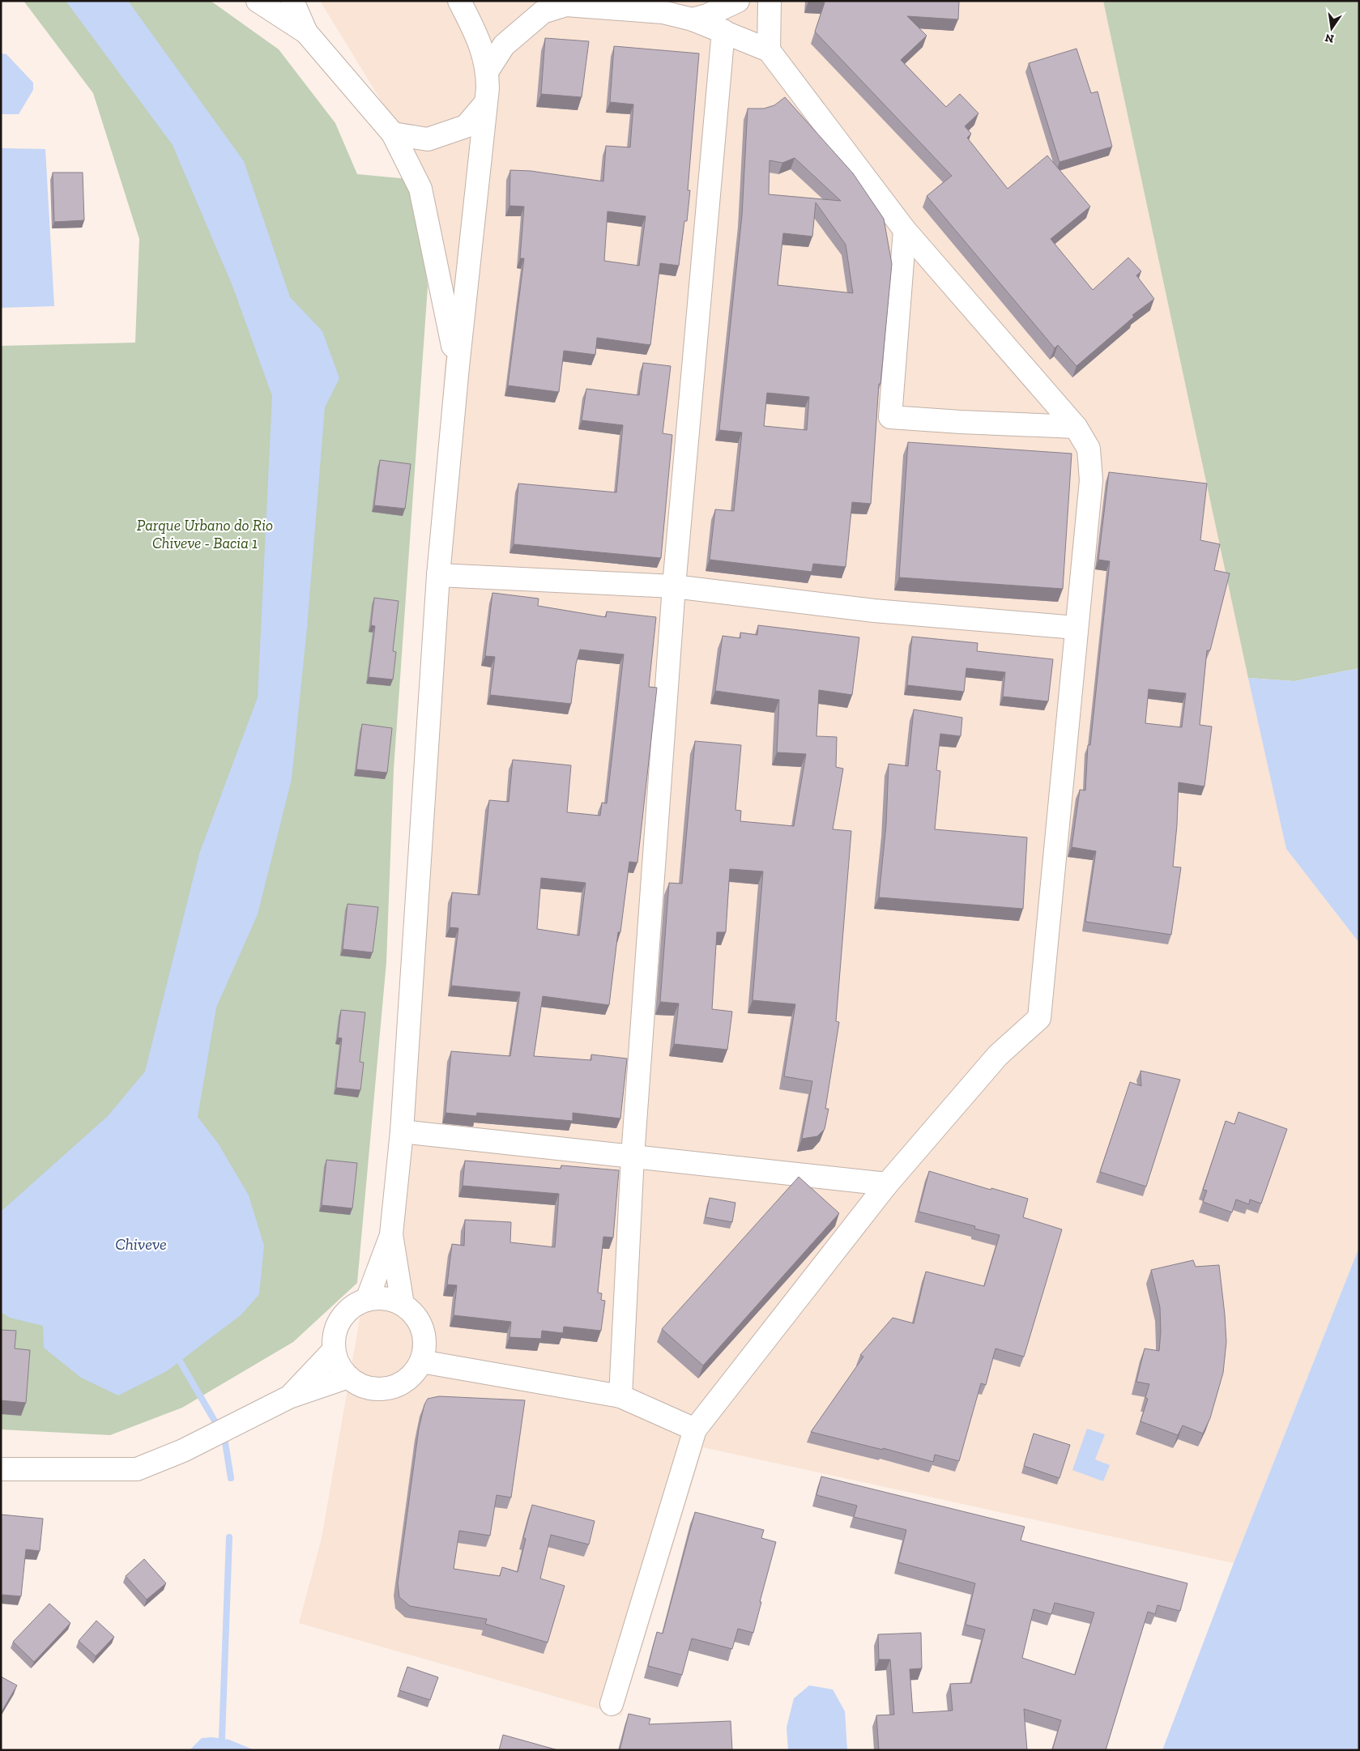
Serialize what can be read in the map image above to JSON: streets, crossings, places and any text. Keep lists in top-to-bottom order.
{
  "water": ["Chiveve"],
  "parks": ["Parque Urbano do Rio Chiveve - Bacia 1"],
  "north": "bottom"
}
